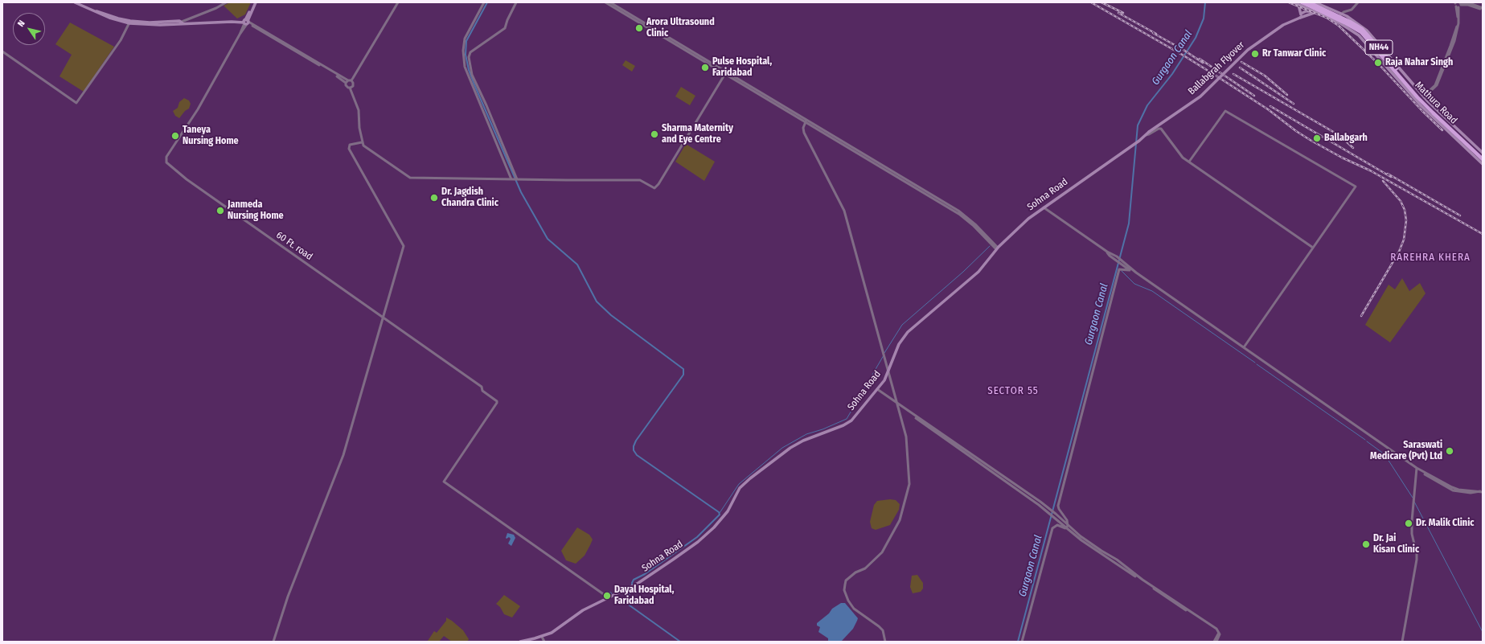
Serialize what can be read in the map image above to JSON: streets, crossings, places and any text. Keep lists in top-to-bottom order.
{
  "streets": {
    "highway": ["NH44", "Mathura Road"],
    "main road": ["Ballabgrah Flyover", "Sohna Road"],
    "street": ["60 Ft. road"]
  },
  "crossings": [
    ["Ballabgrah Flyover", "Sohna Road"],
    ["Sohna Road", "60 Ft. road"]
  ],
  "districts": ["RAREHRA KHERA", "SECTOR 55"],
  "water": ["Gurgaon Canal"],
  "places": [
    "Arora Ultrasound Clinic",
    "Rr Tanwar Clinic",
    "Raja Nahar Singh",
    "Pulse Hospital, Faridabad",
    "Sharma Maternity and Eye Centre",
    "Taneya Nursing Home",
    "Ballabgarh",
    "Dr. Jagdish Chandra Clinic",
    "Janmeda Nursing Home",
    "Saraswati Medicare (Pvt) Ltd",
    "Dr. Malik Clinic",
    "Dr. Jai Kisan Clinic",
    "Dayal Hospital, Faridabad"
  ],
  "north": "top left"
}
